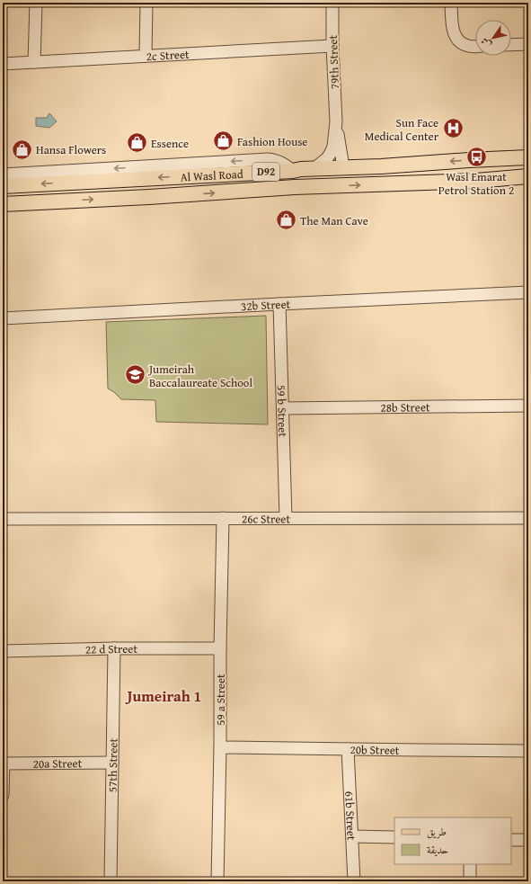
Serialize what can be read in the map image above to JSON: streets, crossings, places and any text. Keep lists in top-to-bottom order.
{
  "streets": {
    "main road": ["D92", "Al Wasl Road"],
    "street": [
      "2c Street",
      "79th Street",
      "32b Street",
      "28b Street",
      "59 b Street",
      "26c Street",
      "22 d Street",
      "59 a Street",
      "20b Street",
      "20a Street",
      "57th Street",
      "61b Street"
    ]
  },
  "crossings": [
    ["2c Street", "79th Street"],
    ["79th Street", "Al Wasl Road"],
    ["32b Street", "59 b Street"],
    ["28b Street", "59 b Street"],
    ["59 b Street", "26c Street"],
    ["26c Street", "59 a Street"],
    ["22 d Street", "59 a Street"],
    ["22 d Street", "57th Street"],
    ["59 a Street", "20b Street"],
    ["20b Street", "61b Street"],
    ["20a Street", "57th Street"]
  ],
  "districts": ["Jumeirah 1"],
  "places": {
    "hospital": ["Sun Face Medical Center"],
    "shop": [
      "Fashion House",
      "Essence",
      "Hansa Flowers",
      "The Man Cave"
    ],
    "bus stop": ["Wasl Emarat Petrol Station 2"],
    "school or university": ["Jumeirah Baccalaureate School"]
  },
  "legend": ["طريق", "حديقة"],
  "north": "bottom left"
}
